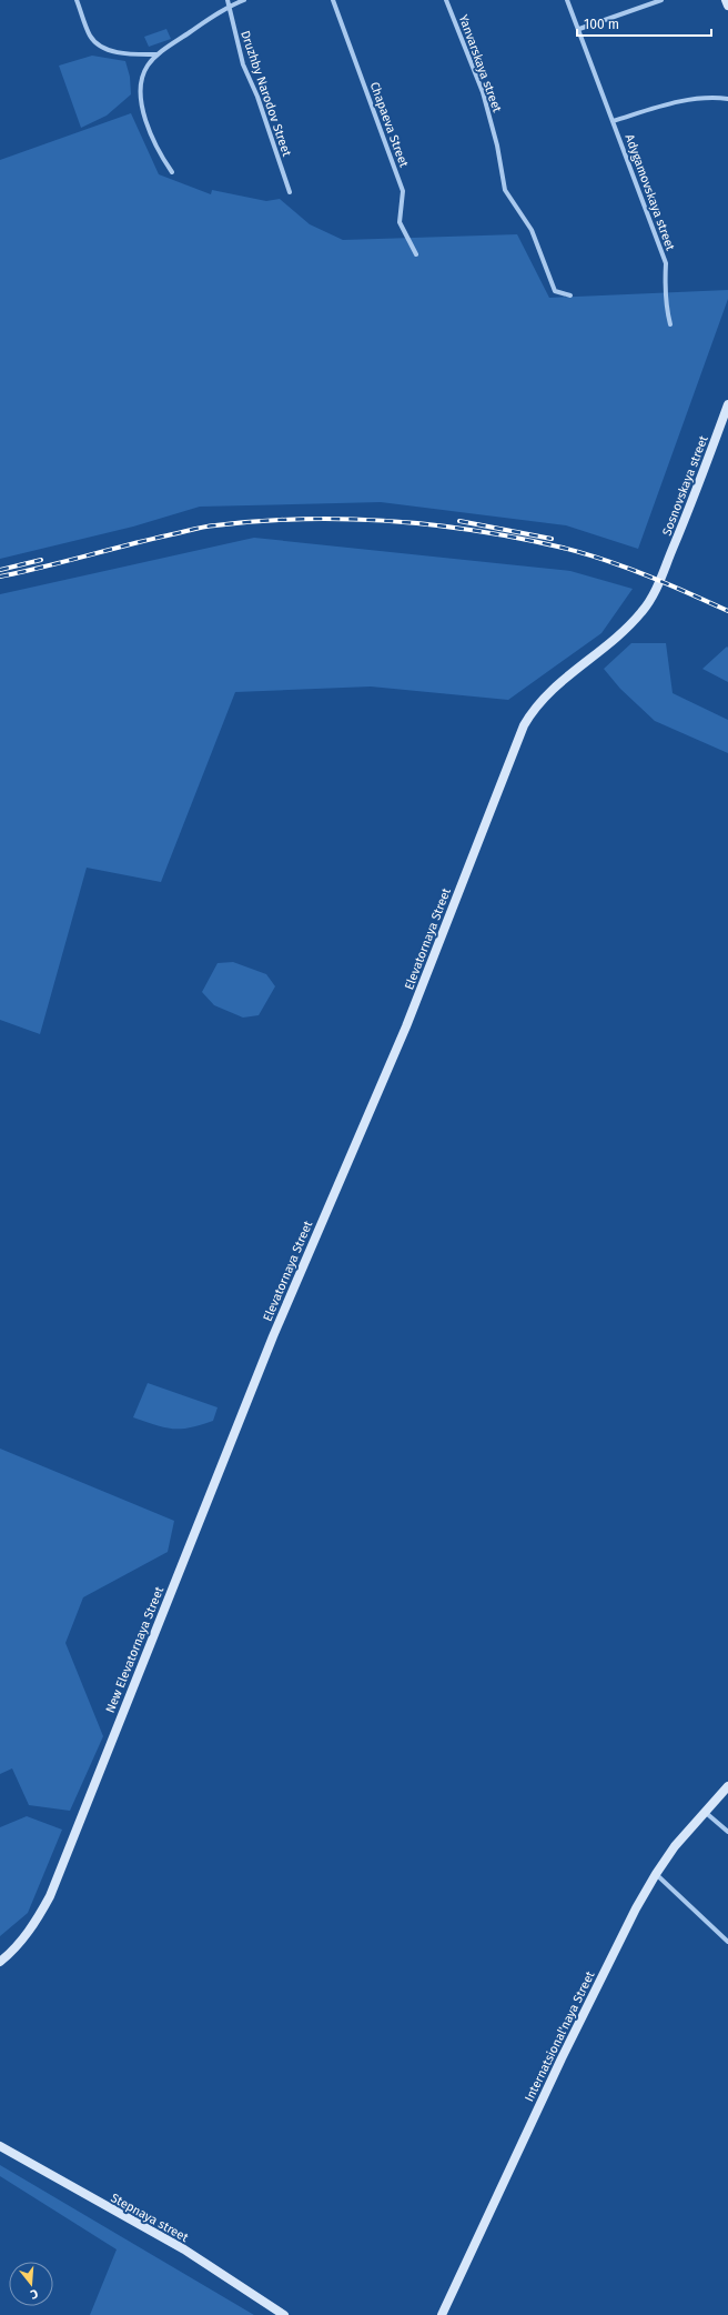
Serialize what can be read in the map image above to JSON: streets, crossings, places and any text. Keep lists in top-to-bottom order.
{
  "streets": {
    "main road": [
      "Sosnovskaya street",
      "Elevatornaya Street",
      "New Elevatornaya Street",
      "Internatsional'naya Street",
      "Stepnaya street"
    ],
    "street": [
      "Yanvarskaya street",
      "Druzhby Narodov Street",
      "Chapaeva Street",
      "Adygamovskaya street"
    ]
  },
  "crossings": [
    ["Sosnovskaya street", "Elevatornaya Street"],
    ["Elevatornaya Street", "New Elevatornaya Street"]
  ],
  "scale_bar": "100 m",
  "north": "bottom"
}
